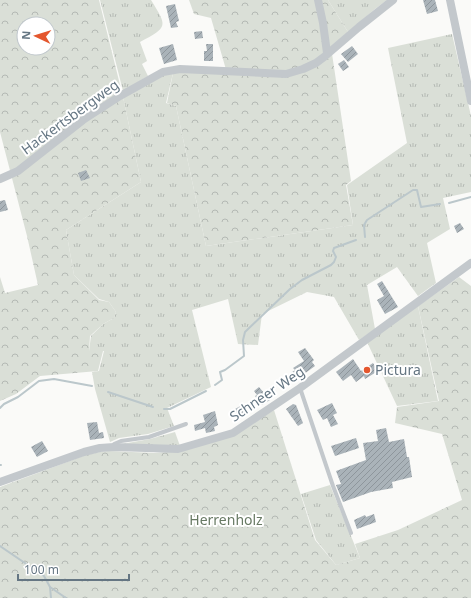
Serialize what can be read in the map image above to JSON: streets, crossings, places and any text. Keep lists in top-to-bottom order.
{
  "streets": {
    "street": ["Hackertsbergweg", "Schneer Weg"]
  },
  "parks": ["Herrenholz"],
  "places": ["Pictura"],
  "scale_bar": "100 m",
  "north": "left"
}
